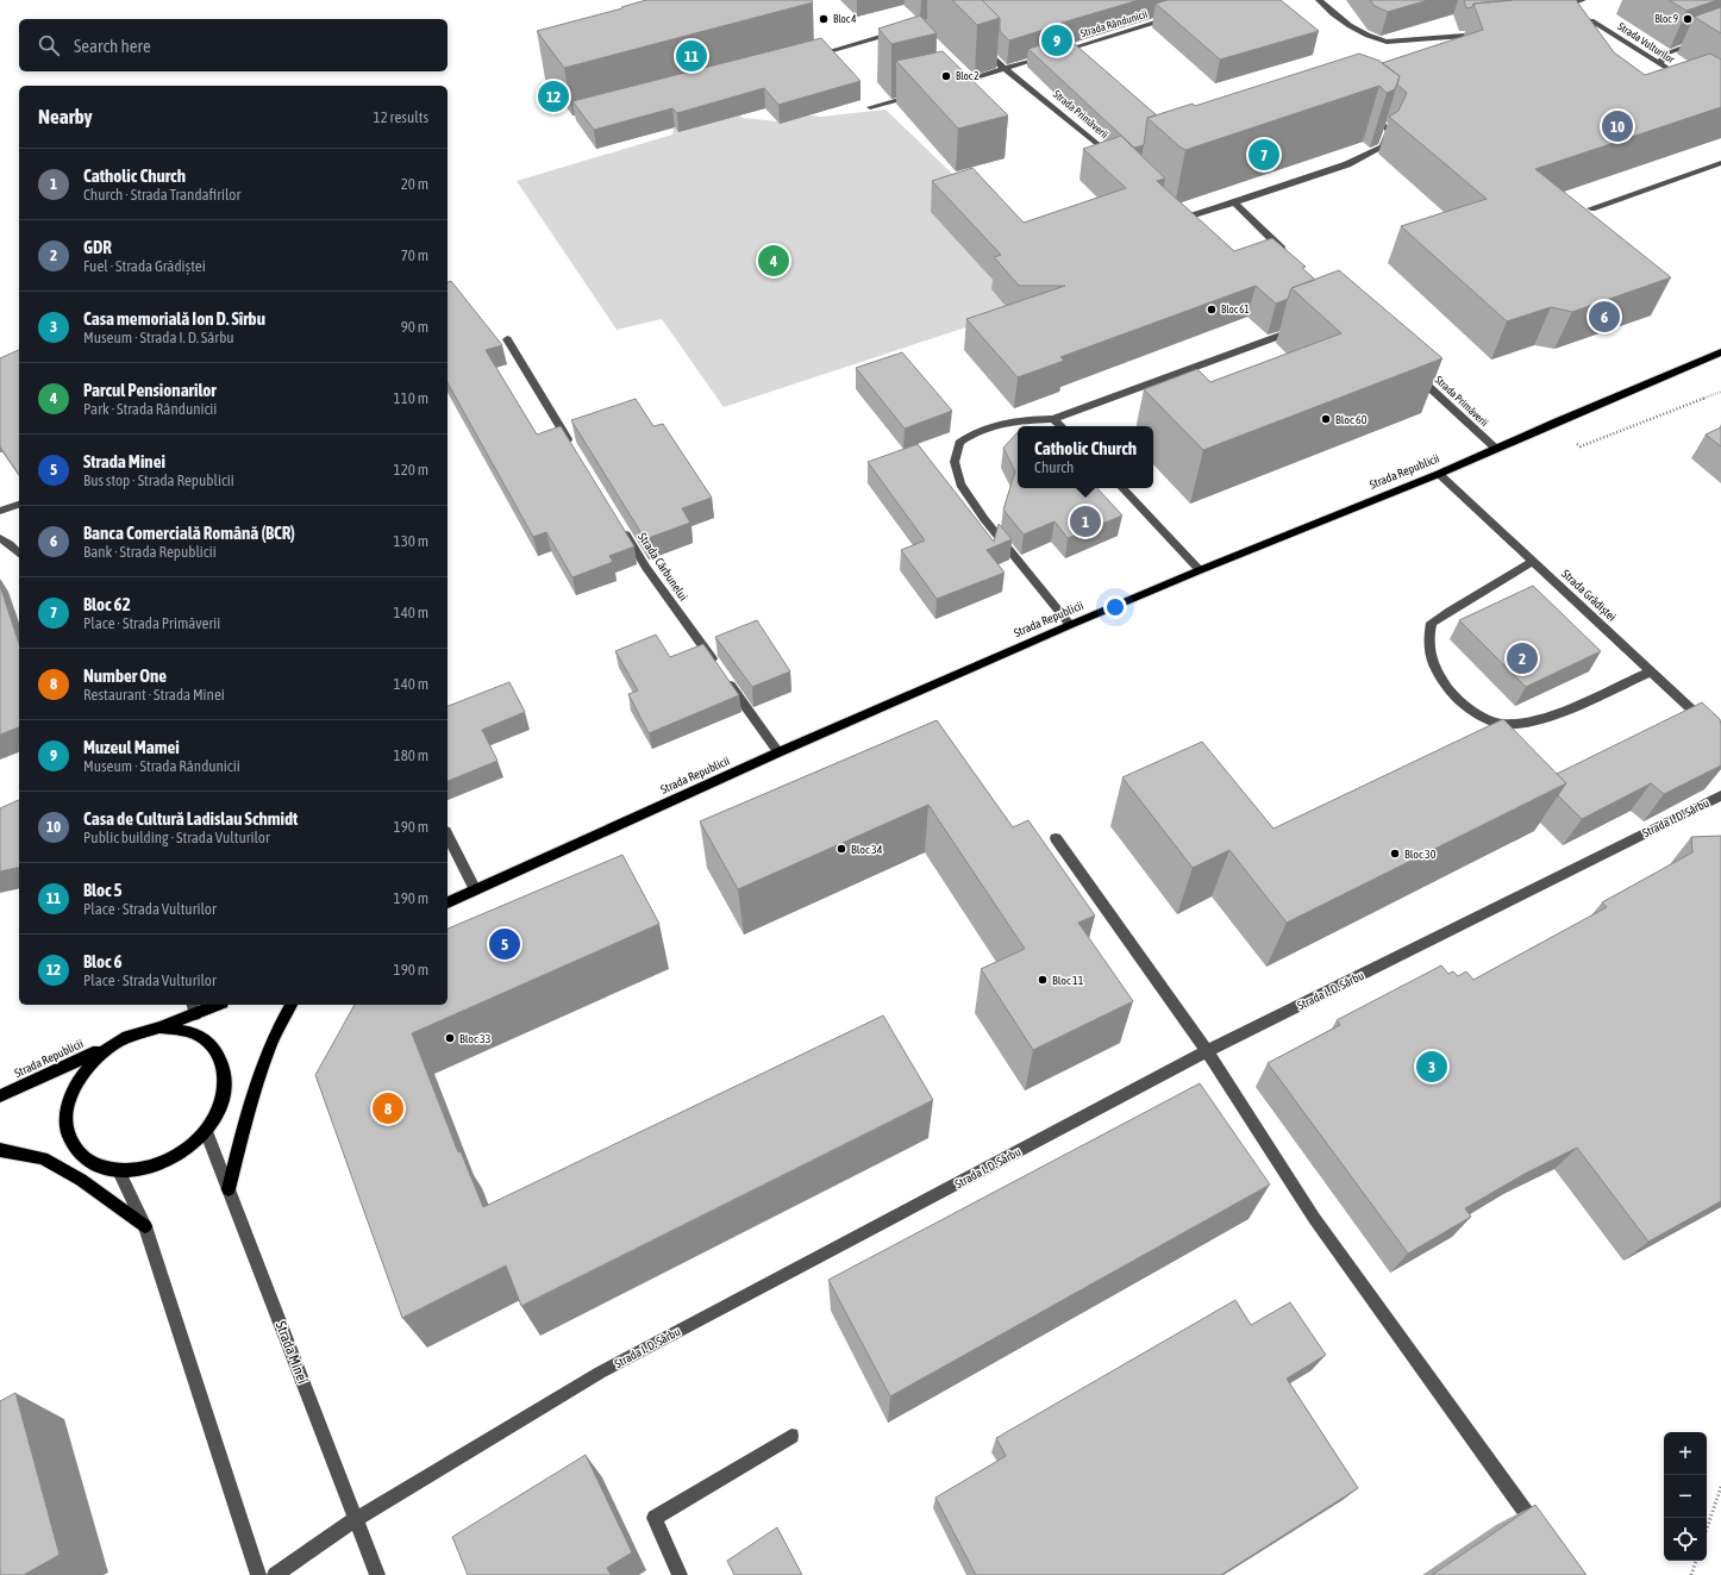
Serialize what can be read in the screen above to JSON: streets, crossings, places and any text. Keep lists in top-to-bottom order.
{
  "streets": {
    "main road": ["Strada Republicii"],
    "street": [
      "Strada Rândunicii",
      "Strada Vulturilor",
      "Strada Primăverii",
      "Strada Cărbunelui",
      "Strada Grădiștei",
      "Strada I. D. Sârbu",
      "Strada Minei"
    ]
  },
  "crossings": [
    ["Strada Rândunicii", "Strada Primăverii"],
    ["Strada Primăverii", "Strada Republicii"],
    ["Strada Republicii", "Strada Cărbunelui"],
    ["Strada Republicii", "Strada Grădiștei"],
    ["Strada Republicii", "Strada Minei"],
    ["Strada I. D. Sârbu", "Strada Minei"]
  ],
  "places": [
    "Bloc 4",
    "Bloc 9",
    "Bloc 2",
    "Bloc 61",
    "Bloc 60",
    "Bloc 34",
    "Bloc 30",
    "Bloc 11",
    "Bloc 33"
  ],
  "page": {
    "search": "Search here",
    "pins": [
      "9",
      "11",
      "12",
      "10",
      "7",
      "4",
      "6",
      "1",
      "2",
      "5",
      "3",
      "8"
    ],
    "heading": ["Nearby", "12 results"],
    "list": [
      {
        "mark": "1",
        "name": "Catholic Church",
        "note": "Church · Strada Trandafirilor",
        "value": "20 m"
      },
      {
        "mark": "2",
        "name": "GDR",
        "note": "Fuel · Strada Grădiștei",
        "value": "70 m"
      },
      {
        "mark": "3",
        "name": "Casa memorială Ion D. Sîrbu",
        "note": "Museum · Strada I. D. Sârbu",
        "value": "90 m"
      },
      {
        "mark": "4",
        "name": "Parcul Pensionarilor",
        "note": "Park · Strada Rândunicii",
        "value": "110 m"
      },
      {
        "mark": "5",
        "name": "Strada Minei",
        "note": "Bus stop · Strada Republicii",
        "value": "120 m"
      },
      {
        "mark": "6",
        "name": "Banca Comercială Română (BCR)",
        "note": "Bank · Strada Republicii",
        "value": "130 m"
      },
      {
        "mark": "7",
        "name": "Bloc 62",
        "note": "Place · Strada Primăverii",
        "value": "140 m"
      },
      {
        "mark": "8",
        "name": "Number One",
        "note": "Restaurant · Strada Minei",
        "value": "140 m"
      },
      {
        "mark": "9",
        "name": "Muzeul Mamei",
        "note": "Museum · Strada Rândunicii",
        "value": "180 m"
      },
      {
        "mark": "10",
        "name": "Casa de Cultură Ladislau Schmidt",
        "note": "Public building · Strada Vulturilor",
        "value": "190 m"
      },
      {
        "mark": "11",
        "name": "Bloc 5",
        "note": "Place · Strada Vulturilor",
        "value": "190 m"
      },
      {
        "mark": "12",
        "name": "Bloc 6",
        "note": "Place · Strada Vulturilor",
        "value": "190 m"
      }
    ],
    "popup": ["Catholic Church", "Church"],
    "map_buttons": ["+", "−"]
  }
}
